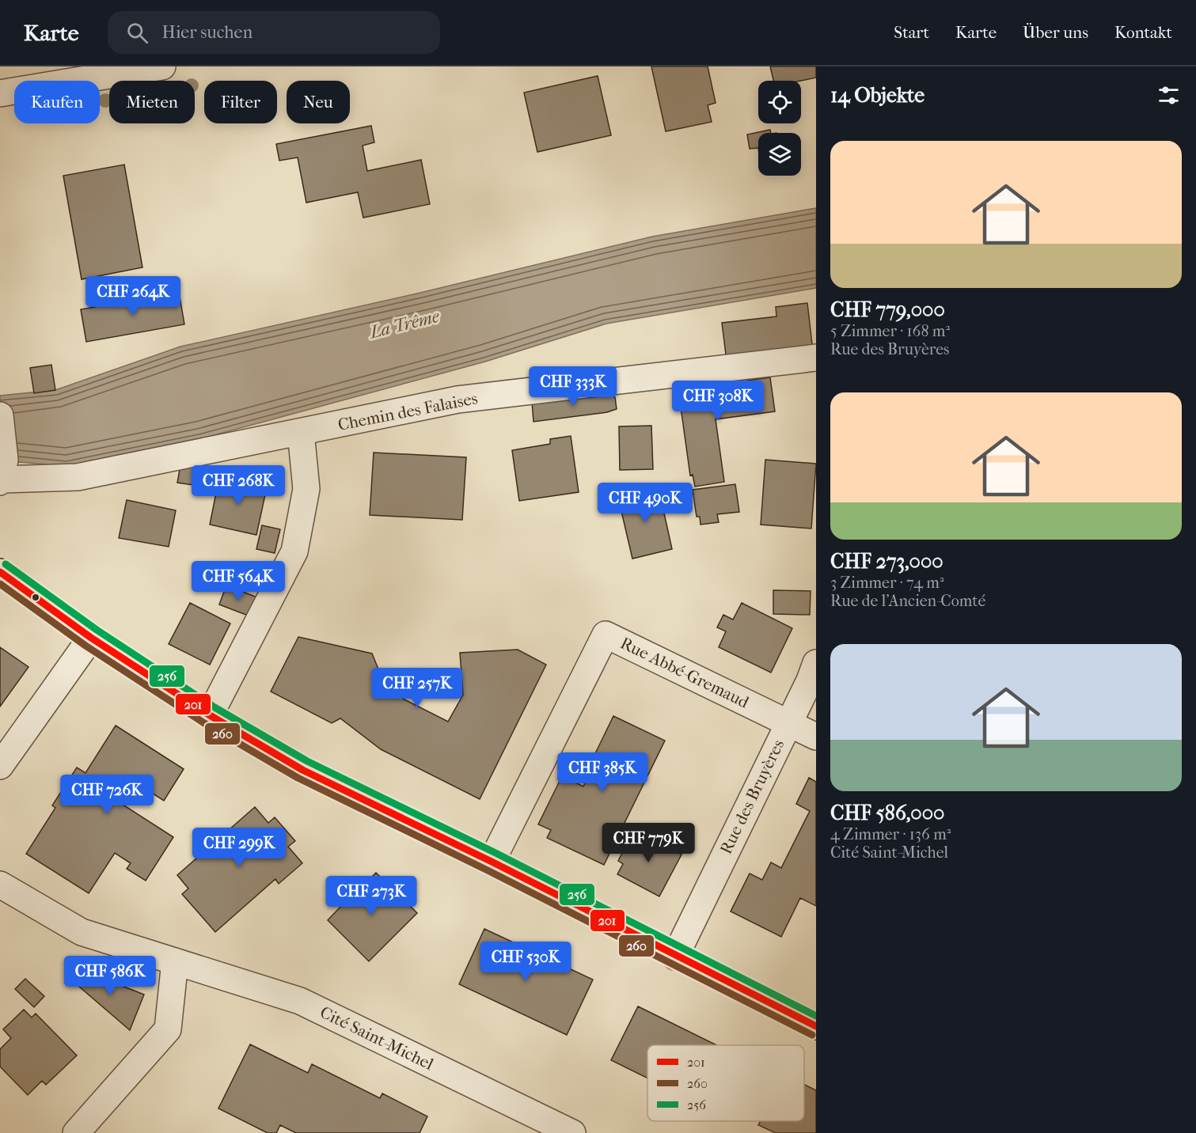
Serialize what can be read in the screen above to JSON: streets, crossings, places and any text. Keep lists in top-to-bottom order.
{
  "streets": {
    "street": [
      "Chemin des Falaises",
      "Rue Abbé-Gremaud",
      "Rue des Bruyères",
      "Cité Saint-Michel"
    ]
  },
  "crossings": [
    ["Rue Abbé-Gremaud", "Rue des Bruyères"]
  ],
  "water": ["La Trême"],
  "lines": ["transit line 256", "transit line 201", "transit line 260"],
  "legend": ["201", "260", "256"],
  "page": {
    "header": "Karte",
    "search": "Hier suchen",
    "nav": [
      "Start",
      "Karte",
      "Über uns",
      "Kontakt"
    ],
    "heading": "14 Objekte",
    "chip": [
      "Kaufen",
      "Mieten",
      "Filter",
      "Neu"
    ],
    "list": [
      {
        "name": "CHF 779,000",
        "note": "5 Zimmer · 168 m² · Rue des Bruyères"
      },
      {
        "name": "CHF 273,000",
        "note": "3 Zimmer · 74 m² · Rue de l'Ancien-Comté"
      },
      {
        "name": "CHF 586,000",
        "note": "4 Zimmer · 136 m² · Cité Saint-Michel"
      }
    ],
    "price": [
      "CHF 264K",
      "CHF 333K",
      "CHF 308K",
      "CHF 268K",
      "CHF 490K",
      "CHF 564K",
      "CHF 257K",
      "CHF 385K",
      "CHF 726K",
      "CHF 779K",
      "CHF 299K",
      "CHF 273K",
      "CHF 530K",
      "CHF 586K"
    ]
  }
}
